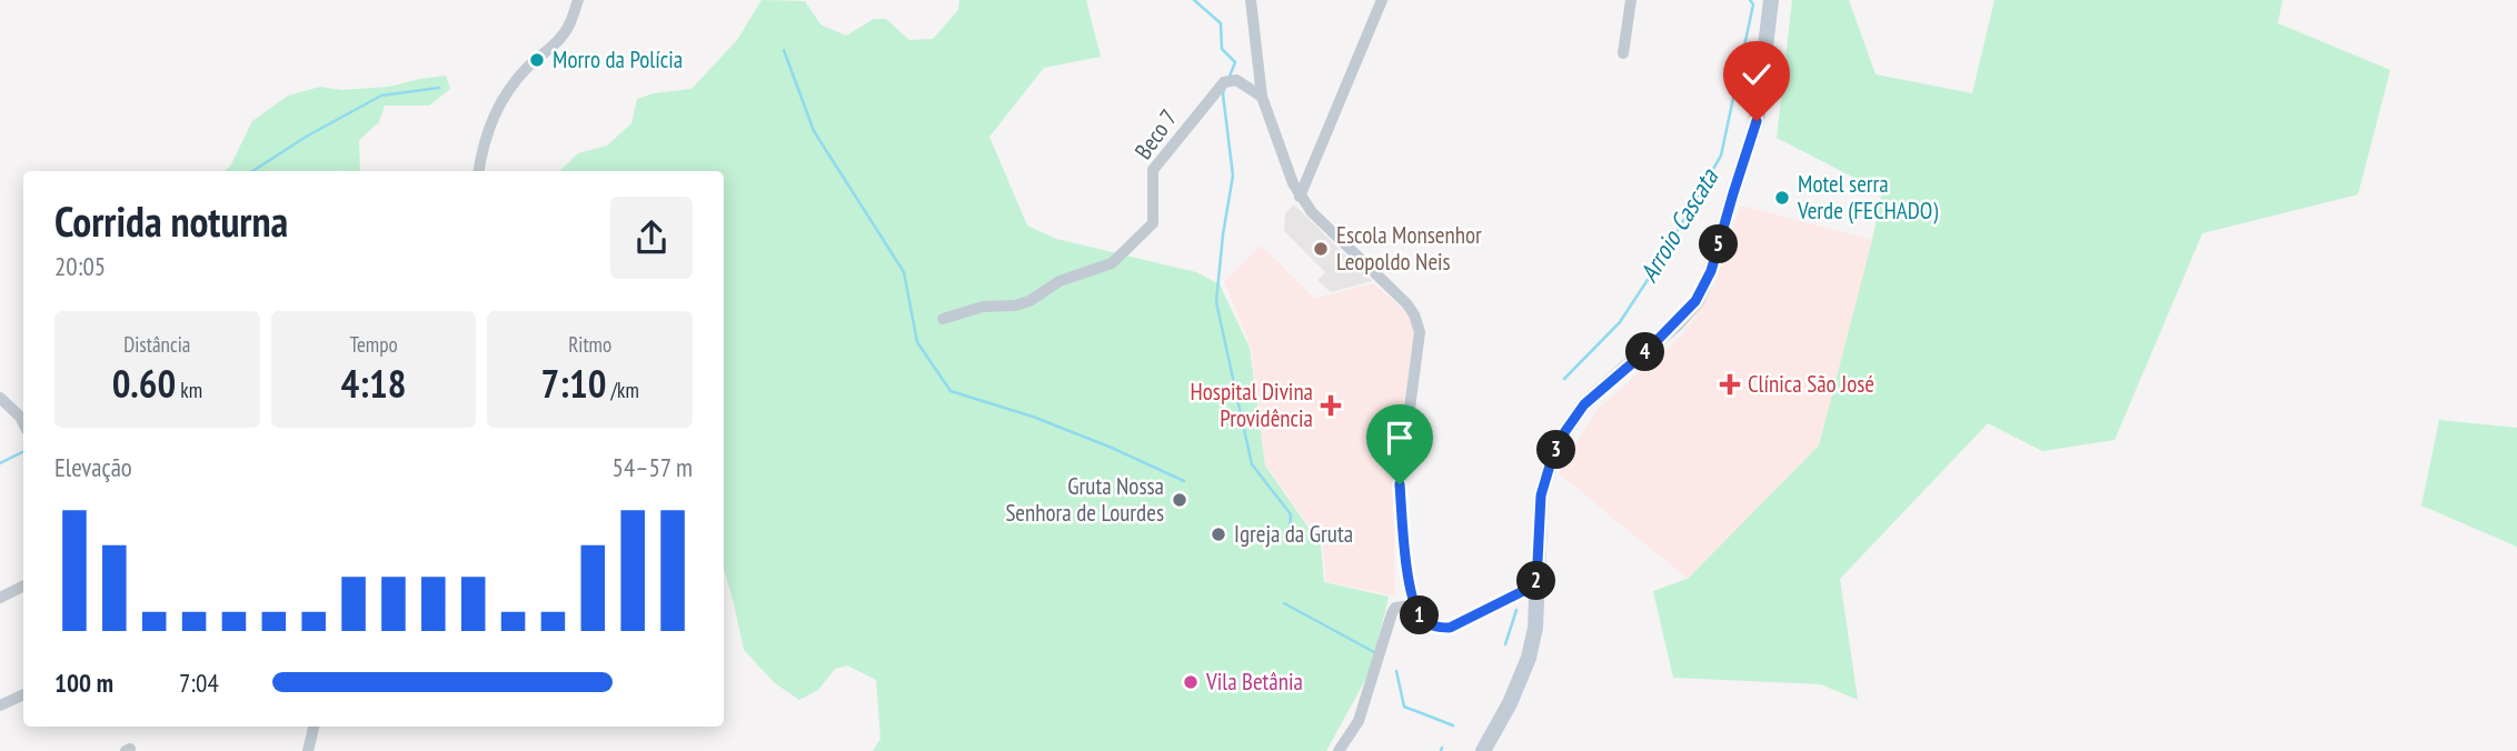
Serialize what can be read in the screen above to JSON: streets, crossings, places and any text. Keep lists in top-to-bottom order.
{
  "streets": {
    "street": ["Beco 7"]
  },
  "water": ["Arroio Cascata"],
  "places": {
    "other": [
      "Morro da Polícia",
      "Motel serra Verde (FECHADO)",
      "Escola Monsenhor Leopoldo Neis",
      "Gruta Nossa Senhora de Lourdes",
      "Igreja da Gruta",
      "Vila Betânia"
    ],
    "health": ["Clínica São José", "Hospital Divina Providência"]
  },
  "page": {
    "heading": ["Corrida noturna", "20:05"],
    "pins": [
      "5",
      "4",
      "3",
      "2",
      "1"
    ],
    "stats": [
      ["Distância", "0.60 km"],
      ["Tempo", "4:18"],
      ["Ritmo", "7:10 /km"]
    ],
    "chart": ["Elevação", "54–57 m"],
    "list": [
      {
        "name": "100 m",
        "note": "7:04"
      }
    ]
  }
}
